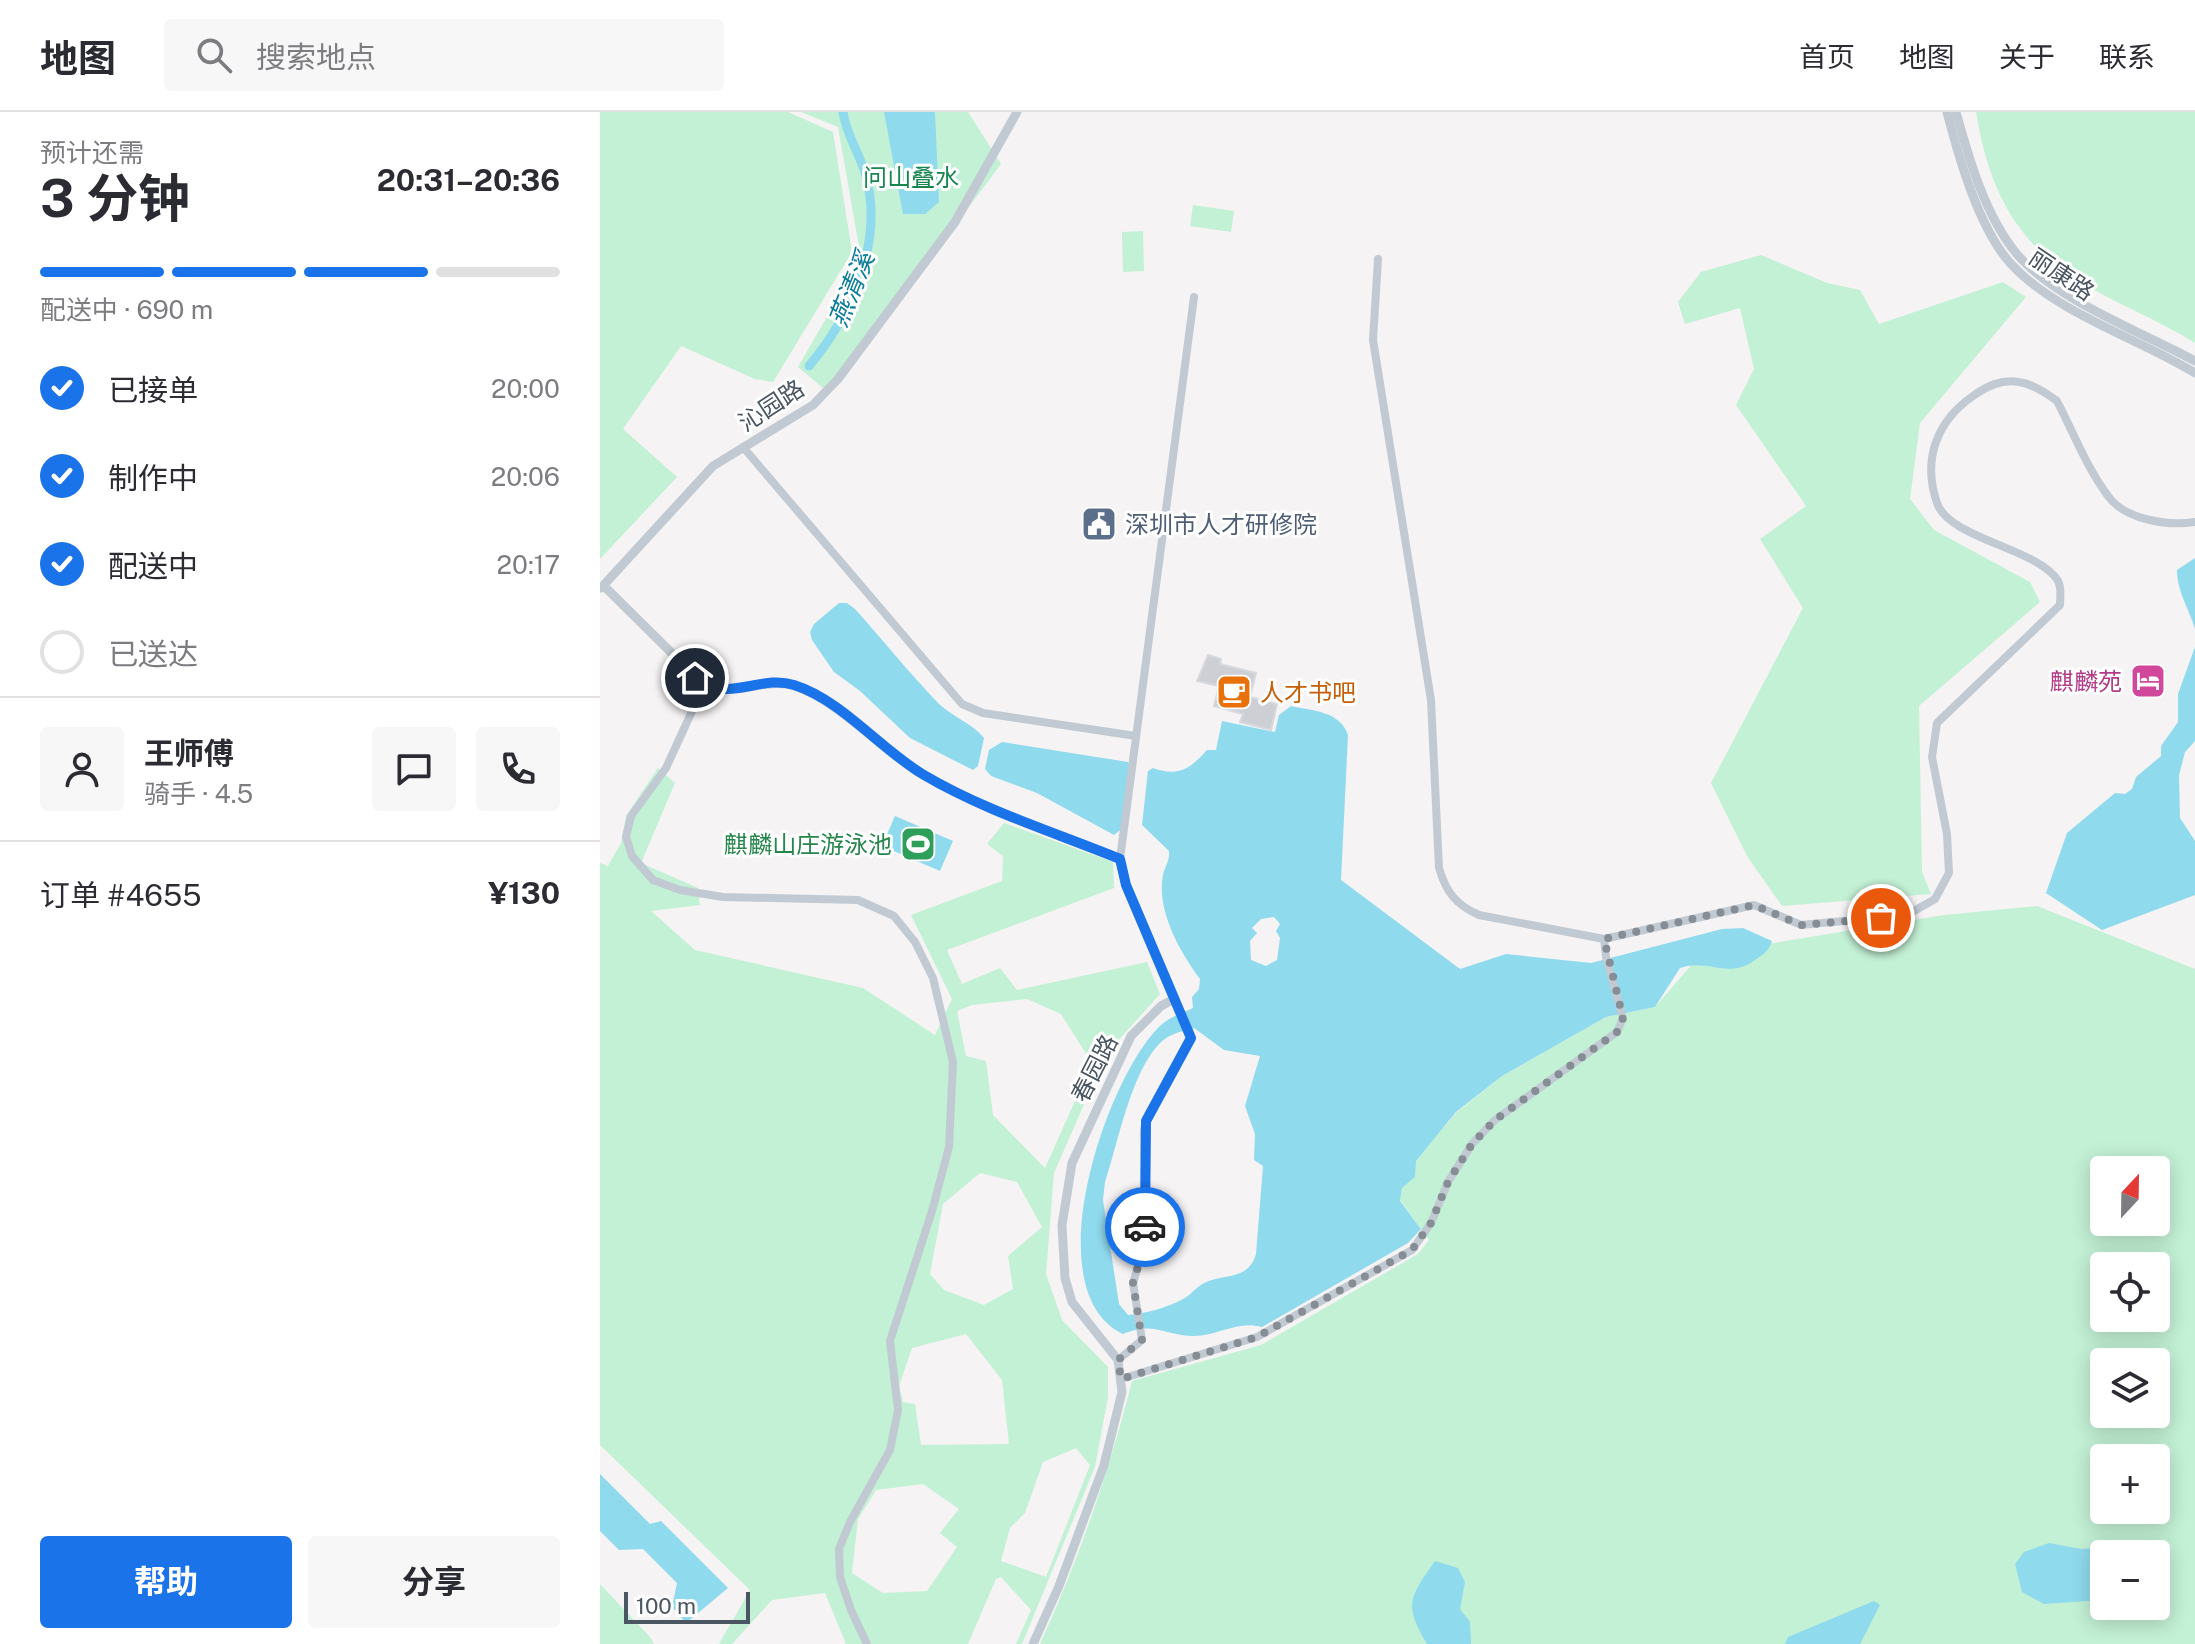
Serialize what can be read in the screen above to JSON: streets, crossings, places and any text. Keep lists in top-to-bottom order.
{
  "streets": {
    "street": ["丽康路", "沁园路", "春园路"]
  },
  "water": ["燕清溪"],
  "parks": ["问山叠水"],
  "places": {
    "public building": ["深圳市人才研修院"],
    "hotel": ["麒麟苑"],
    "cafe": ["人才书吧"],
    "sports": ["麒麟山庄游泳池"]
  },
  "scale_bar": "100 m",
  "north": "top",
  "page": {
    "header": "地图",
    "search": "搜索地点",
    "nav": [
      "首页",
      "地图",
      "关于",
      "联系"
    ],
    "heading": ["3 分钟", "预计还需", "20:31–20:36"],
    "panel": [
      "王师傅",
      "骑手 · 4.5",
      "订单 #4655",
      "¥130"
    ],
    "bar": "配送中 · 690 m",
    "list": [
      ["已接单", "20:00"],
      ["制作中", "20:06"],
      ["配送中", "20:17"],
      "已送达"
    ],
    "map_buttons": ["+", "−"],
    "buttons": ["帮助", "分享"],
    "scale": "100 m"
  }
}
